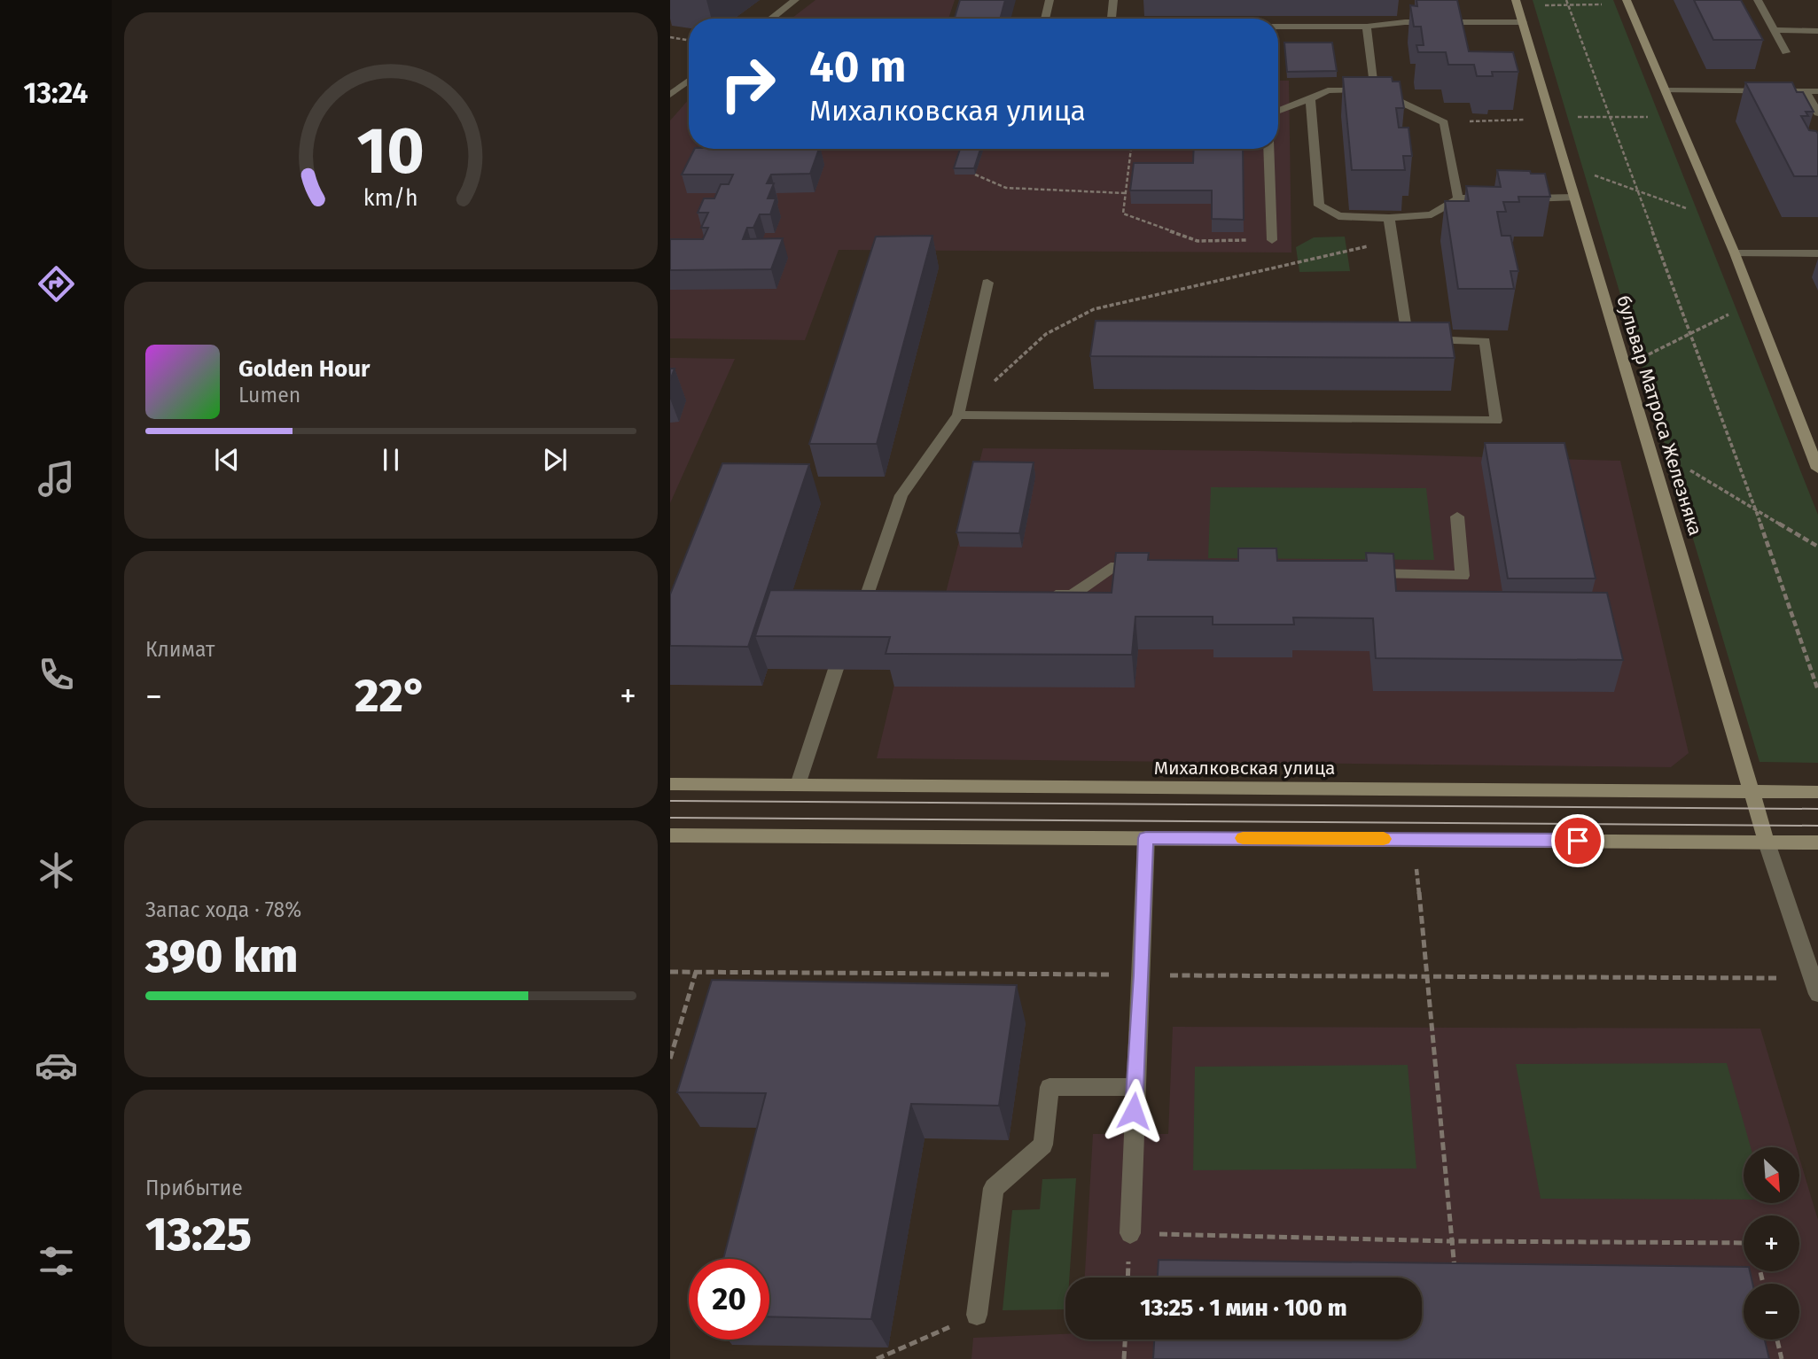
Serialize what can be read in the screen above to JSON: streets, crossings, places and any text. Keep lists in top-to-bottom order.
{
  "streets": {
    "street": ["бульвар Матроса Железняка", "Михалковская улица"]
  },
  "crossings": [
    ["бульвар Матроса Железняка", "Михалковская улица"]
  ],
  "north": "bottom right",
  "page": {
    "tabs": "13:24",
    "turn": ["40 m", "Михалковская улица"],
    "song": ["Golden Hour", "Lumen"],
    "tile": [
      "Климат",
      ["Запас хода · 78%", "390 km"],
      ["Прибытие", "13:25"]
    ],
    "heat": ["−", "22°", "+"],
    "map_buttons": ["+", "−"],
    "limit": "20",
    "trip": "13:25 · 1 мин · 100 m",
    "gauge": ["10", "km/h"]
  }
}
